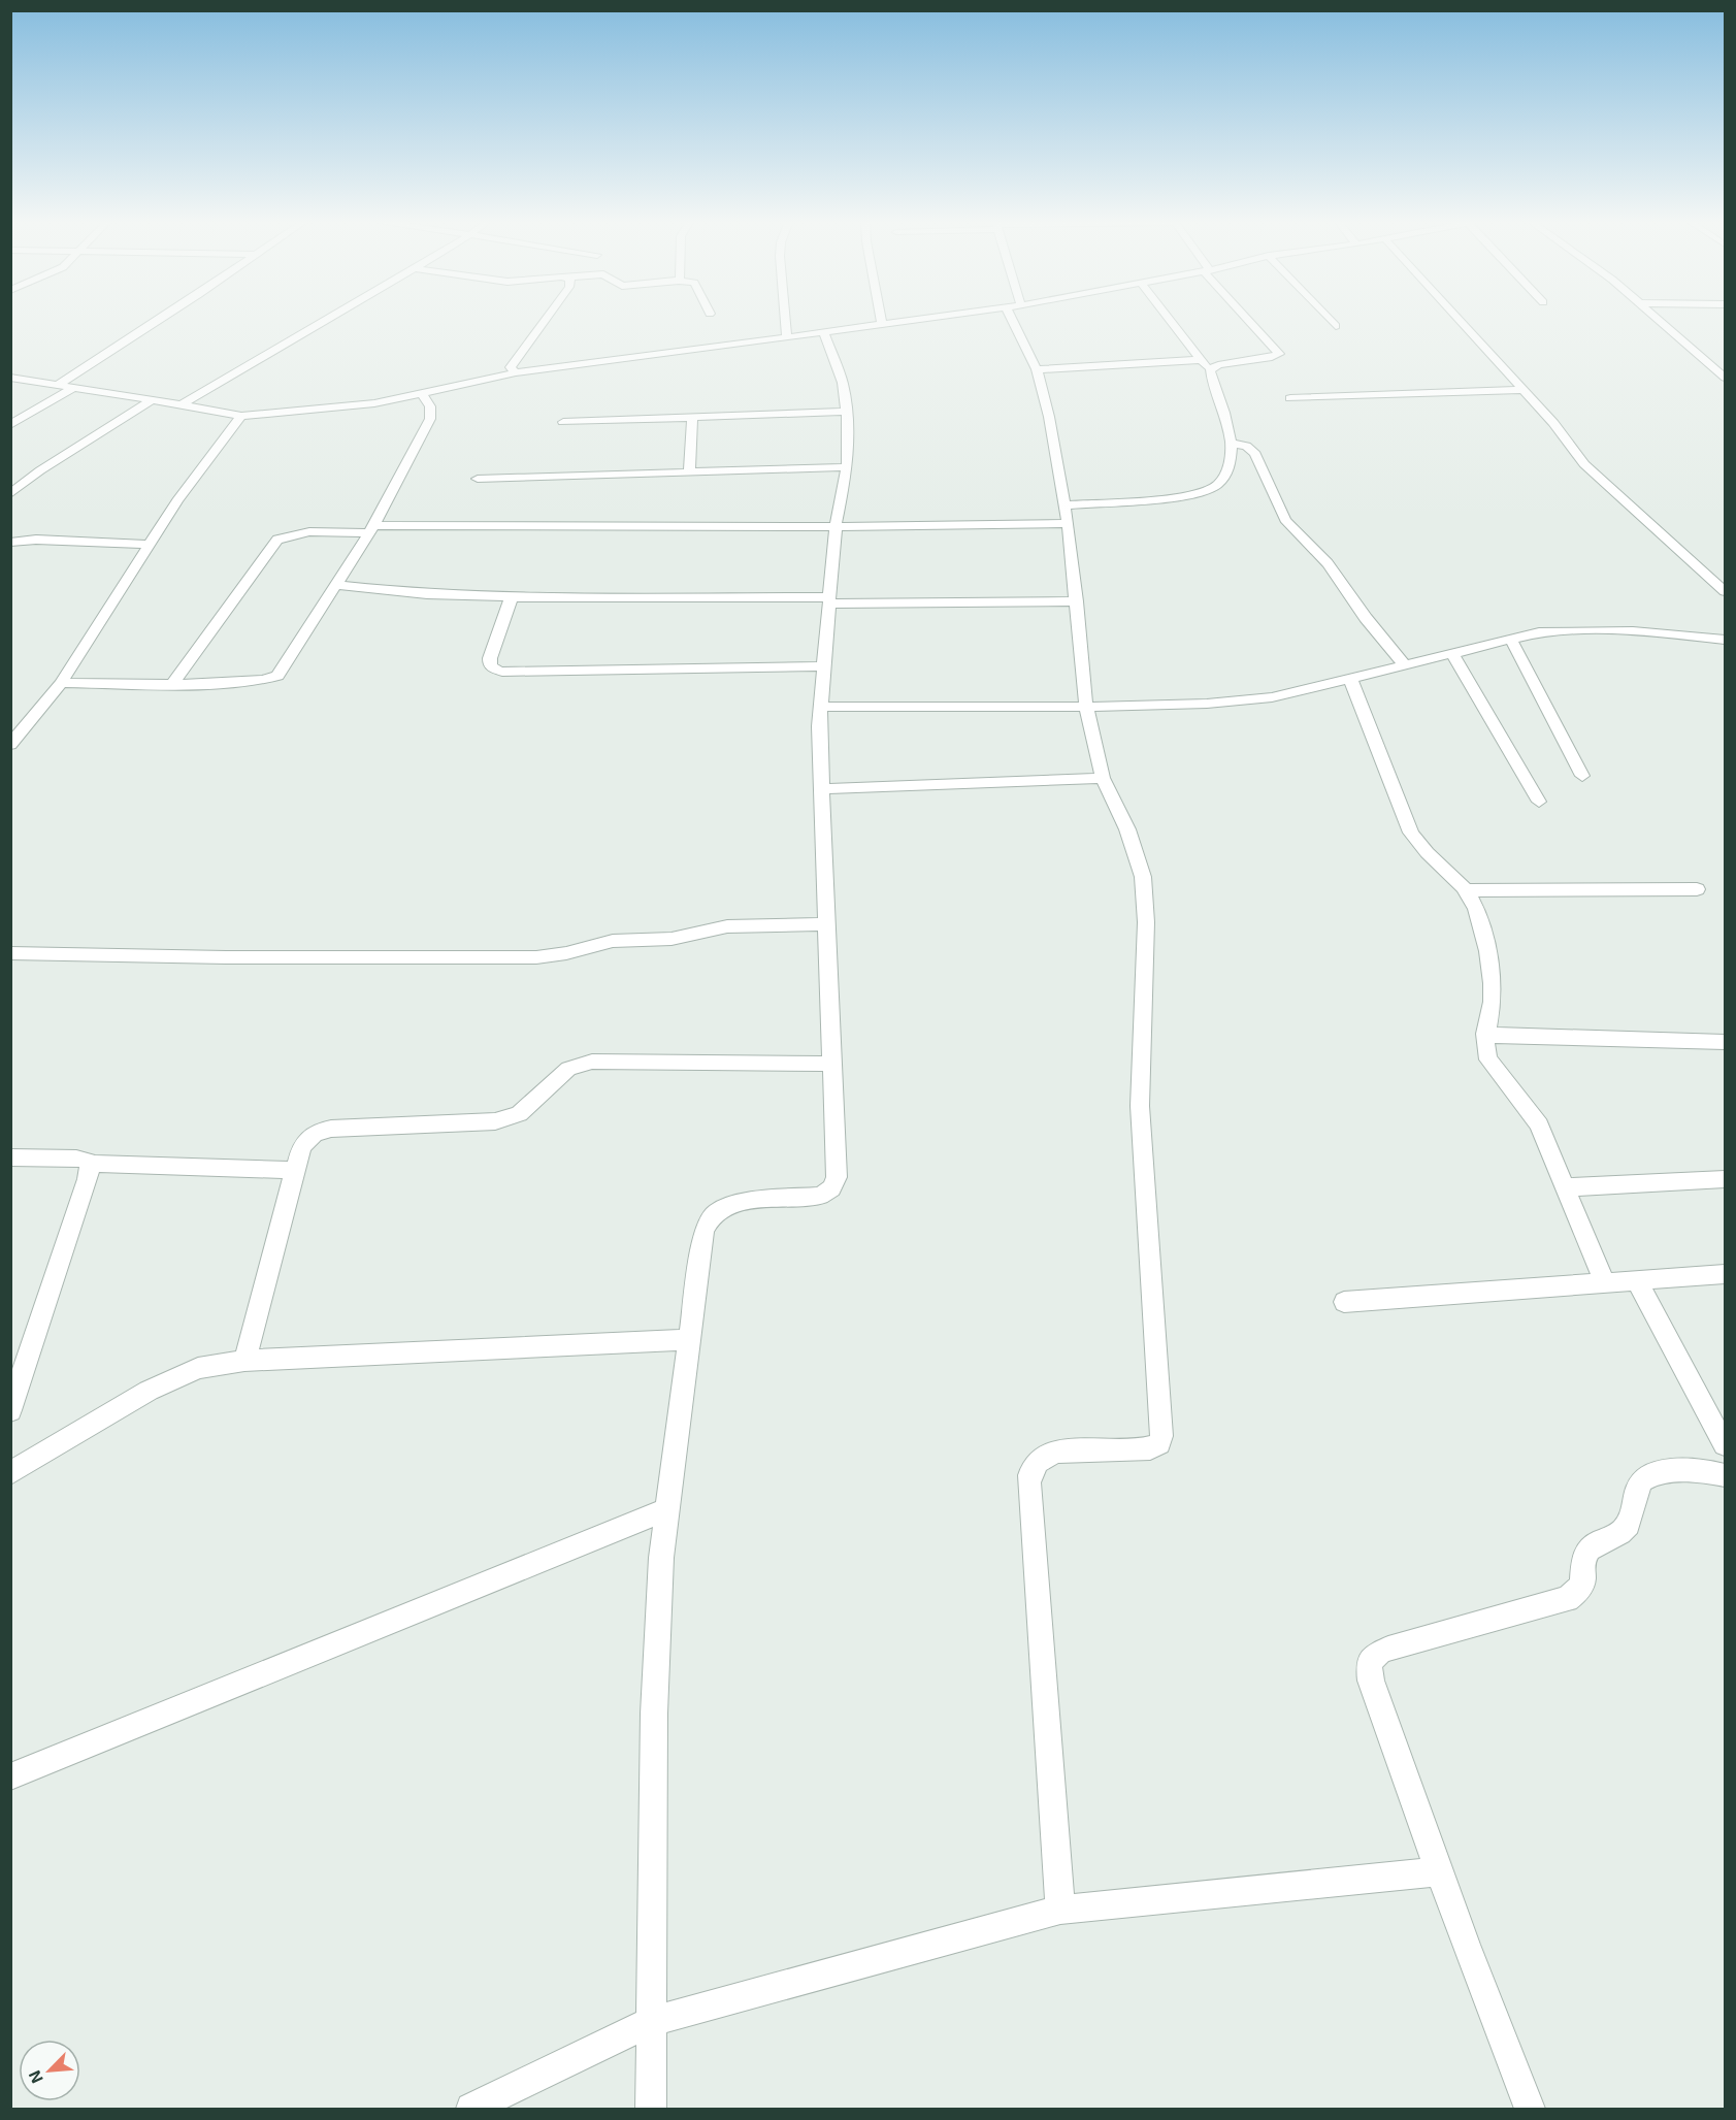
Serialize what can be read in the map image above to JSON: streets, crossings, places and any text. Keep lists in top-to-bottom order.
{
  "north": "bottom left"
}
